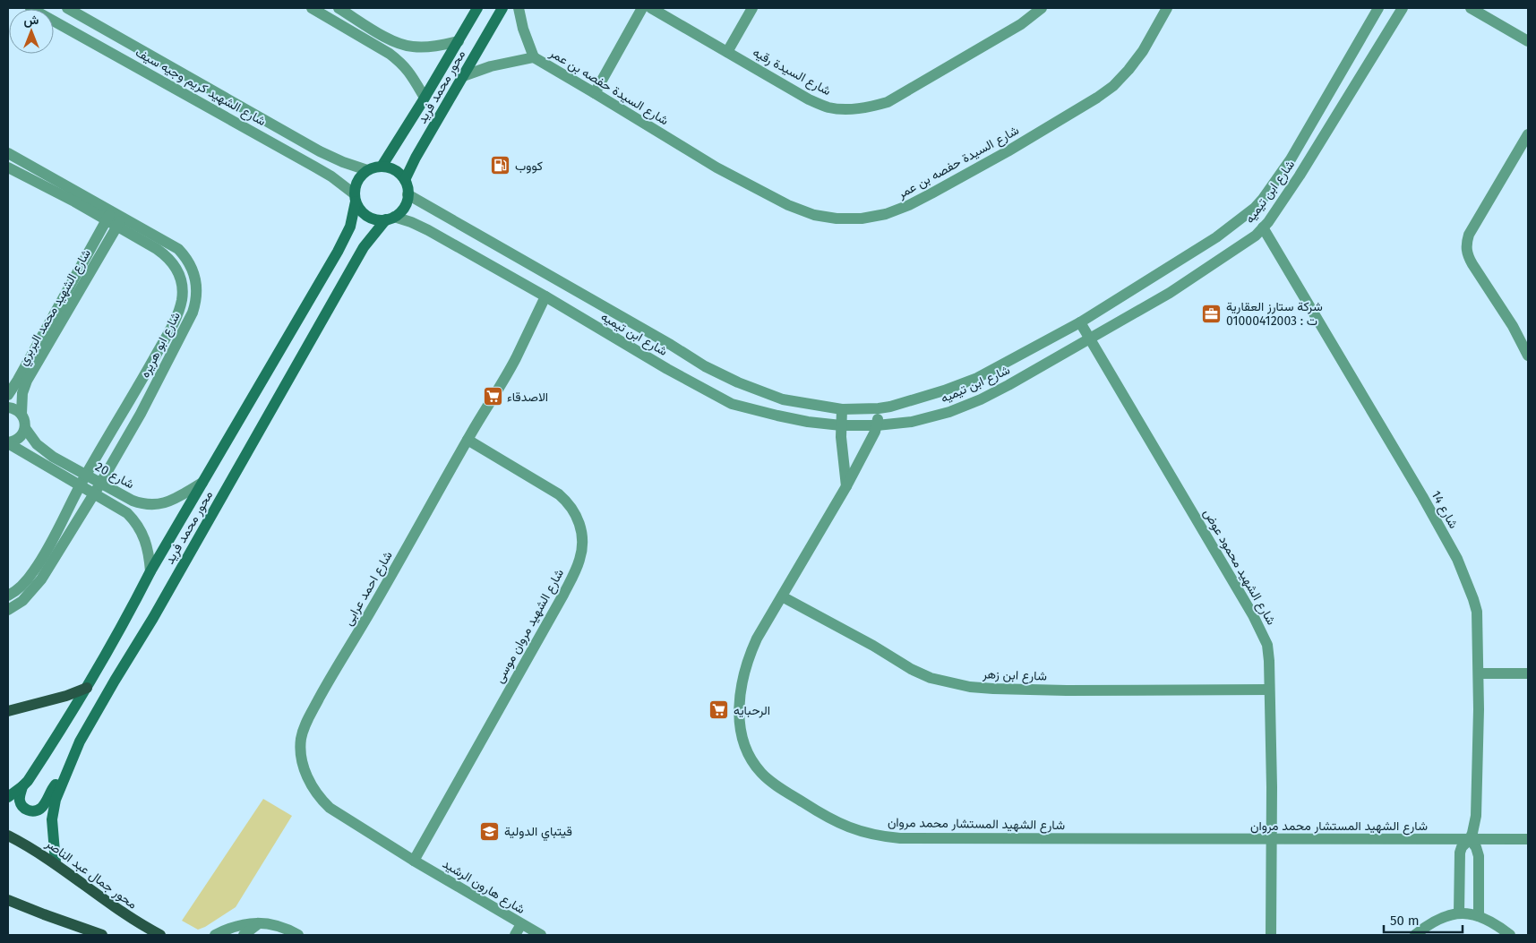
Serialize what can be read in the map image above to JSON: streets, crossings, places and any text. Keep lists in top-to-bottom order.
{
  "streets": {
    "main road": ["محور محمد فريد", "محور جمال عبد الناصر"],
    "street": [
      "شارع السيدة رقيه",
      "شارع الشهيد كريم وجيه سيف",
      "شارع السيدة حفصه بن عمر",
      "شارع ابن تيميه",
      "شارع الشهيد محمد البربري",
      "شارع ابو هريره",
      "شارع 20",
      "شارع 14",
      "شارع الشهيد محمود عوض",
      "شارع احمد عرابى",
      "شارع الشهيد مروان موسى",
      "شارع ابن زهر",
      "شارع الشهيد المستشار محمد مروان",
      "شارع هارون الرشيد"
    ]
  },
  "crossings": [
    ["شارع الشهيد كريم وجيه سيف", "محور محمد فريد"],
    ["شارع الشهيد كريم وجيه سيف", "شارع ابن تيميه"],
    ["محور محمد فريد", "شارع ابن تيميه"],
    ["محور محمد فريد", "شارع 20"],
    ["محور محمد فريد", "محور جمال عبد الناصر"],
    ["شارع ابن تيميه", "شارع 14"],
    ["شارع ابن تيميه", "شارع الشهيد محمود عوض"],
    ["شارع ابن تيميه", "شارع احمد عرابى"],
    ["شارع ابن تيميه", "شارع الشهيد المستشار محمد مروان"],
    ["شارع الشهيد محمد البربري", "شارع ابو هريره"],
    ["شارع الشهيد محمد البربري", "شارع 20"],
    ["شارع ابو هريره", "شارع 20"],
    ["شارع 14", "شارع الشهيد المستشار محمد مروان"],
    ["شارع الشهيد محمود عوض", "شارع ابن زهر"],
    ["شارع الشهيد محمود عوض", "شارع الشهيد المستشار محمد مروان"],
    ["شارع احمد عرابى", "شارع الشهيد مروان موسى"],
    ["شارع احمد عرابى", "شارع هارون الرشيد"],
    ["شارع الشهيد مروان موسى", "شارع هارون الرشيد"],
    ["شارع ابن زهر", "شارع الشهيد المستشار محمد مروان"]
  ],
  "places": {
    "fuel station": ["كووب"],
    "office": ["شركة ستارز العقارية ت : 01000412003"],
    "supermarket": ["الاصدقاء", "الرحبايه"],
    "school or university": ["قيتباي الدولية"]
  },
  "scale_bar": "50 m",
  "north": "top"
}
